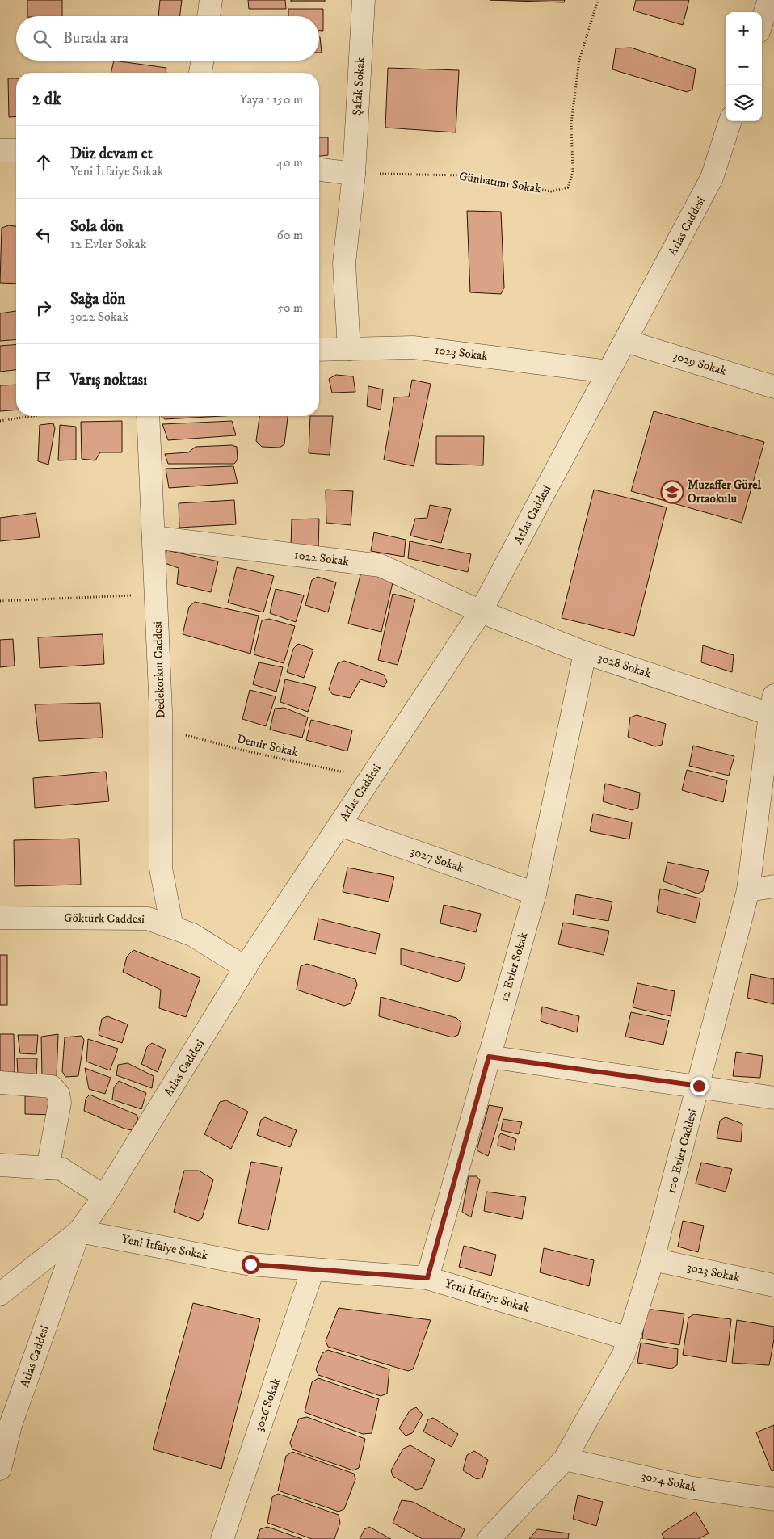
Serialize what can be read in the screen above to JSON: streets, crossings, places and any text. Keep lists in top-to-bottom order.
{
  "streets": {
    "street": [
      "Şafak Sokak",
      "Atlas Caddesi",
      "1023 Sokak",
      "3029 Sokak",
      "1022 Sokak",
      "3028 Sokak",
      "Dedekorkut Caddesi",
      "3027 Sokak",
      "Göktürk Caddesi",
      "12 Evler Sokak",
      "100 Evler Caddesi",
      "Yeni İtfaiye Sokak",
      "3023 Sokak",
      "3026 Sokak",
      "3024 Sokak"
    ],
    "path": ["Günbatımı Sokak", "Demir Sokak"]
  },
  "crossings": [
    ["Şafak Sokak", "Günbatımı Sokak"],
    ["Şafak Sokak", "1023 Sokak"],
    ["Atlas Caddesi", "1023 Sokak"],
    ["Atlas Caddesi", "3029 Sokak"],
    ["Atlas Caddesi", "1022 Sokak"],
    ["Atlas Caddesi", "3028 Sokak"],
    ["Atlas Caddesi", "Demir Sokak"],
    ["Atlas Caddesi", "3027 Sokak"],
    ["Atlas Caddesi", "Göktürk Caddesi"],
    ["Atlas Caddesi", "Yeni İtfaiye Sokak"],
    ["1022 Sokak", "3028 Sokak"],
    ["1022 Sokak", "Dedekorkut Caddesi"],
    ["3028 Sokak", "12 Evler Sokak"],
    ["3028 Sokak", "100 Evler Caddesi"],
    ["Dedekorkut Caddesi", "Demir Sokak"],
    ["Dedekorkut Caddesi", "Göktürk Caddesi"],
    ["3027 Sokak", "12 Evler Sokak"],
    ["12 Evler Sokak", "Yeni İtfaiye Sokak"],
    ["100 Evler Caddesi", "Yeni İtfaiye Sokak"],
    ["100 Evler Caddesi", "3023 Sokak"],
    ["100 Evler Caddesi", "3024 Sokak"],
    ["Yeni İtfaiye Sokak", "3026 Sokak"]
  ],
  "places": {
    "school or university": ["Muzaffer Gürel Ortaokulu"]
  },
  "page": {
    "map_buttons": ["+", "−"],
    "search": "Burada ara",
    "heading": ["2 dk", "Yaya · 150 m"],
    "list": [
      ["Düz devam et", "Yeni İtfaiye Sokak", "40 m"],
      ["Sola dön", "12 Evler Sokak", "60 m"],
      ["Sağa dön", "3022 Sokak", "50 m"],
      "Varış noktası"
    ]
  }
}
